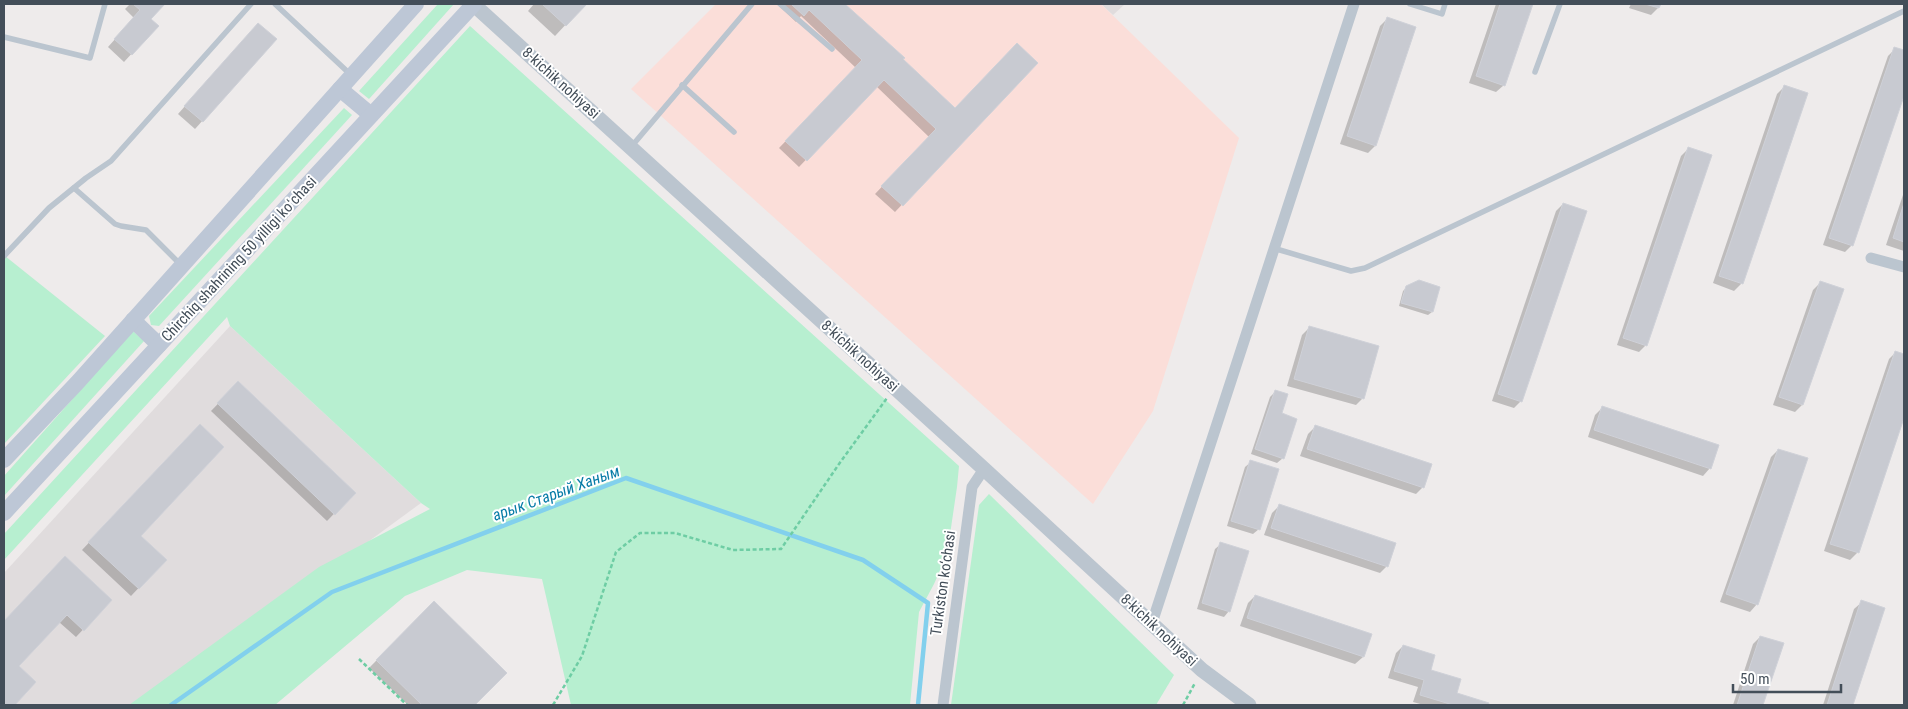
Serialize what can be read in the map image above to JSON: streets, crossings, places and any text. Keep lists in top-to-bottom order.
{
  "streets": {
    "main road": ["Chirchiq shahrining 50 yilligi koʻchasi"],
    "street": ["8-kichik nohiyasi", "Turkiston ko‘chasi"]
  },
  "crossings": [
    ["8-kichik nohiyasi", "Chirchiq shahrining 50 yilligi koʻchasi"],
    ["8-kichik nohiyasi", "Turkiston ko‘chasi"]
  ],
  "water": ["арык Старый Ханым"],
  "scale_bar": "50 m"
}
